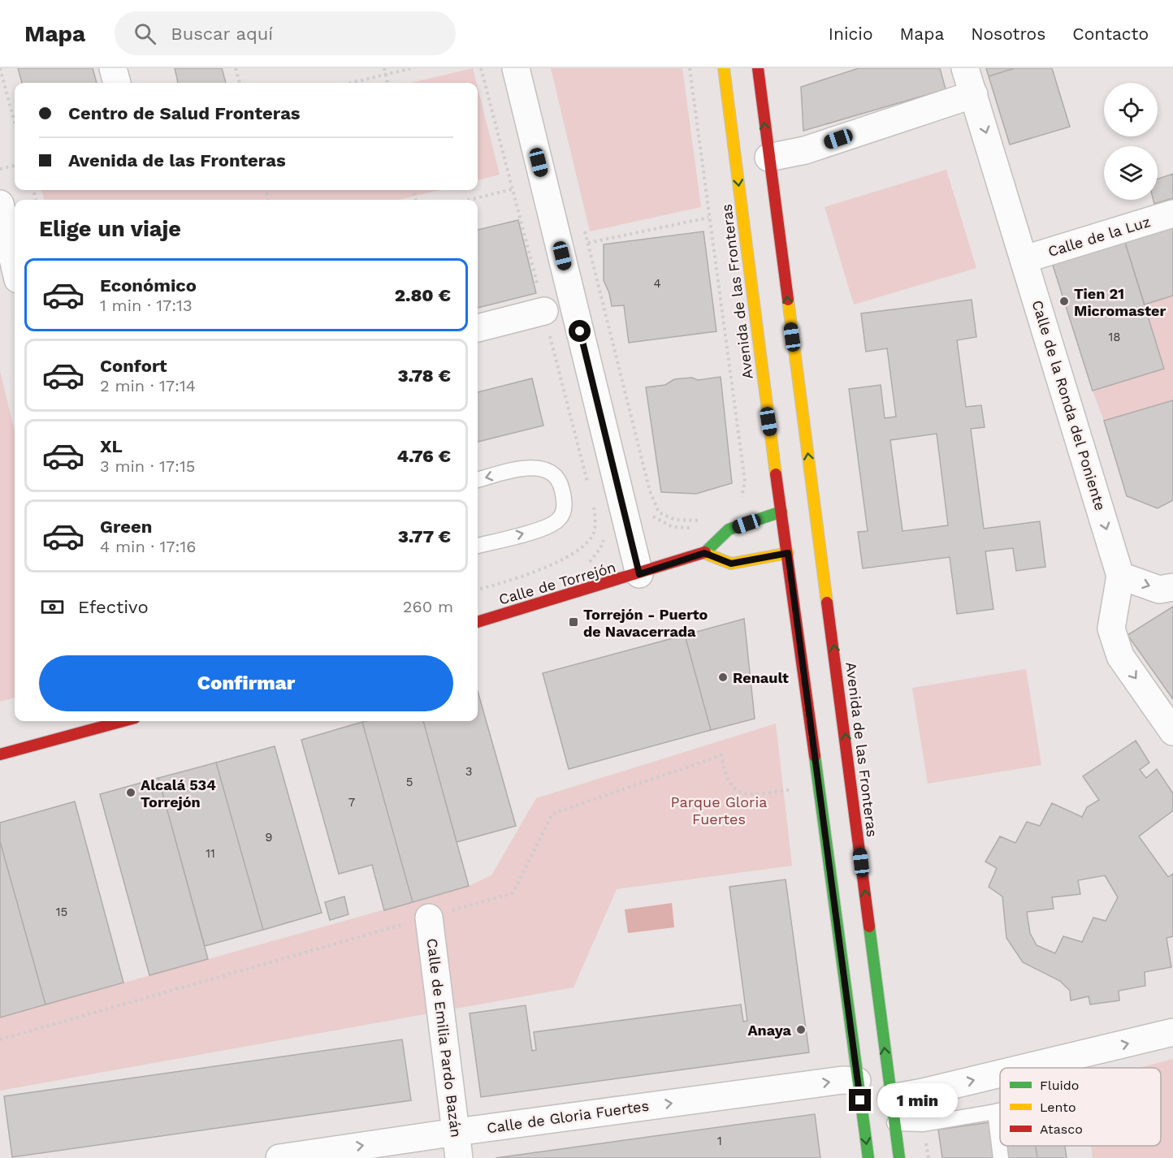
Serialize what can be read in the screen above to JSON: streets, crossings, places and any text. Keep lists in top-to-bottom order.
{
  "streets": {
    "main road": ["Avenida de las Fronteras", "Calle de Torrejón"],
    "street": [
      "Calle de la Luz",
      "Calle de la Ronda del Poniente",
      "Calle de Emilia Pardo Bazán",
      "Calle de Gloria Fuertes"
    ]
  },
  "crossings": [
    ["Calle de la Luz", "Calle de la Ronda del Poniente"],
    ["Avenida de las Fronteras", "Calle de Torrejón"],
    ["Avenida de las Fronteras", "Calle de Gloria Fuertes"],
    ["Calle de Emilia Pardo Bazán", "Calle de Gloria Fuertes"]
  ],
  "one_way": ["Calle de la Ronda del Poniente", "Calle de Gloria Fuertes"],
  "parks": ["Parque Gloria Fuertes"],
  "places": {
    "other": [
      "Tien 21 Micromaster",
      "Renault",
      "Alcalá 534 Torrejón",
      "Anaya"
    ],
    "transit": ["Torrejón - Puerto de Navacerrada"]
  },
  "house_numbers": [
    "4",
    "18",
    "3",
    "5",
    "7",
    "9",
    "11",
    "15",
    "1"
  ],
  "legend": ["Fluido", "Lento", "Atasco"],
  "page": {
    "header": "Mapa",
    "search": "Buscar aquí",
    "nav": [
      "Inicio",
      "Mapa",
      "Nosotros",
      "Contacto"
    ],
    "banner": ["Centro de Salud Fronteras", "Avenida de las Fronteras"],
    "heading": "Elige un viaje",
    "list": [
      {
        "name": "Económico",
        "note": "1 min · 17:13",
        "value": "2.80 €"
      },
      {
        "name": "Confort",
        "note": "2 min · 17:14",
        "value": "3.78 €"
      },
      {
        "name": "XL",
        "note": "3 min · 17:15",
        "value": "4.76 €"
      },
      {
        "name": "Green",
        "note": "4 min · 17:16",
        "value": "3.77 €"
      }
    ],
    "pay": ["Efectivo", "260 m"],
    "buttons": "Confirmar",
    "bubble": "1 min"
  }
}
